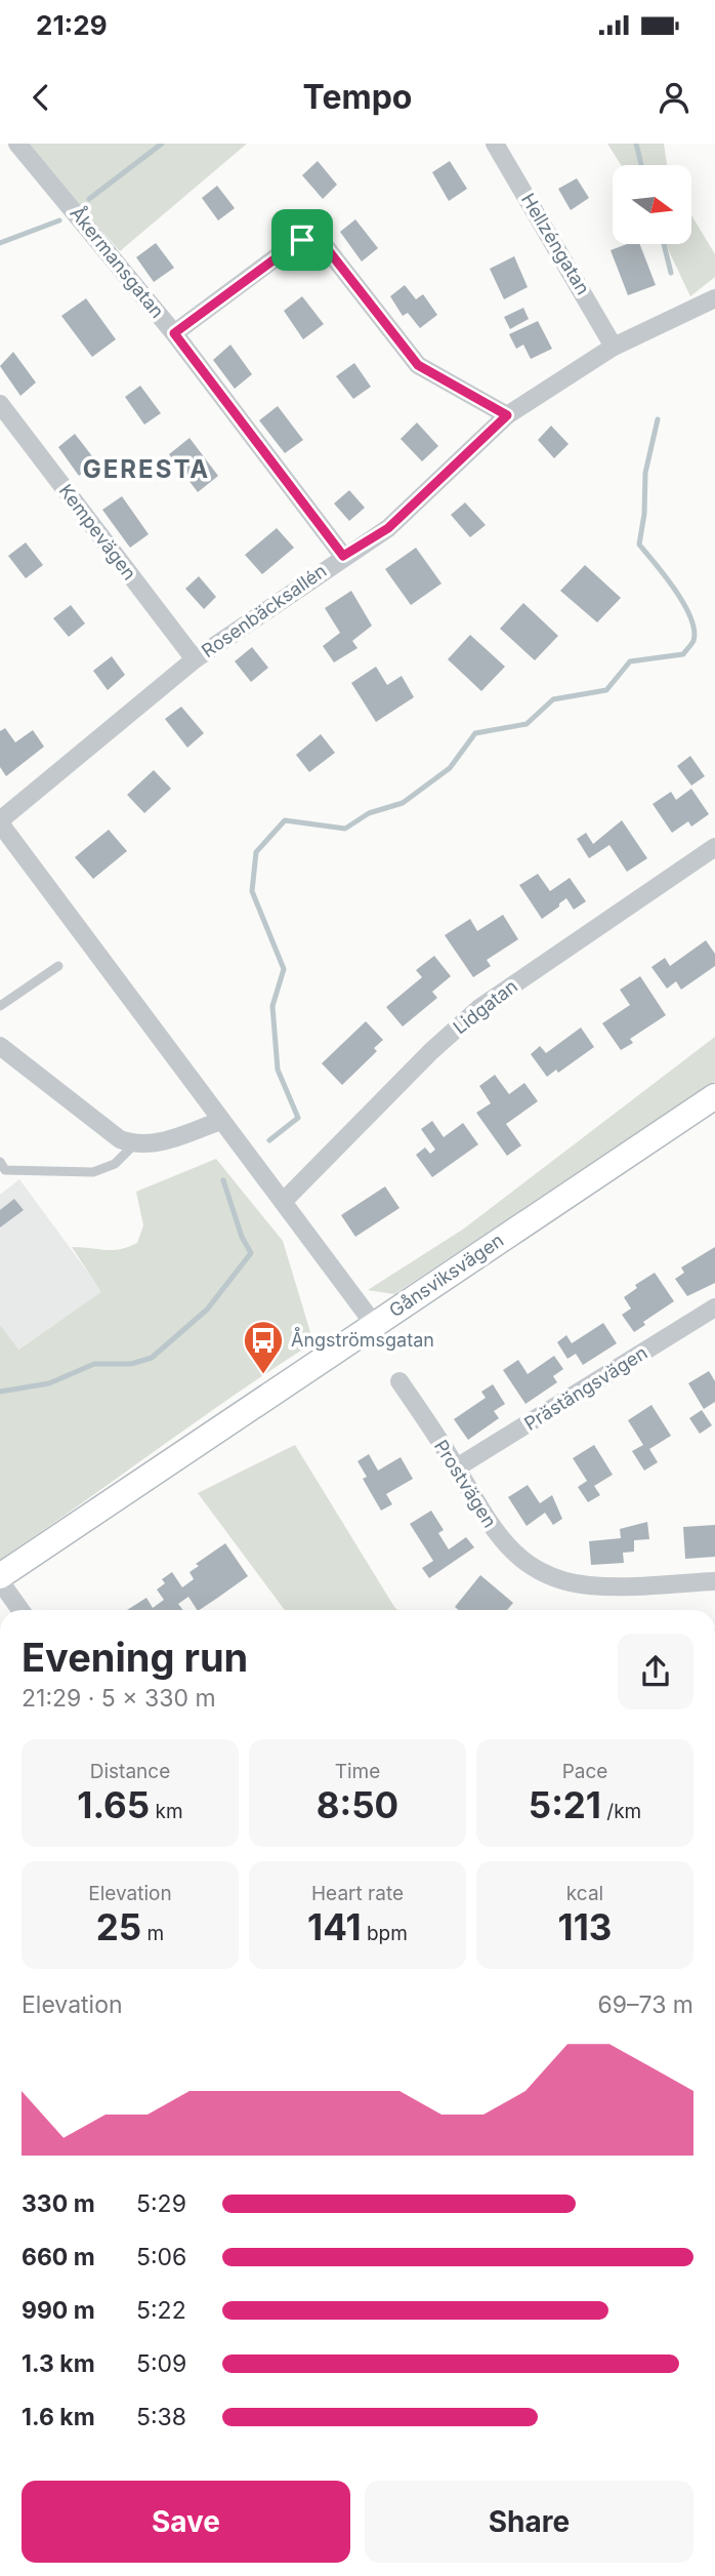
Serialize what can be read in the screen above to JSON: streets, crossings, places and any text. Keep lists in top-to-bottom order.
{
  "streets": {
    "main road": ["Gånsviksvägen"],
    "street": [
      "Hellzéngatan",
      "Åkermansgatan",
      "Kempevägen",
      "Rosenbäcksallén",
      "Lidgatan",
      "Prästängsvägen",
      "Prostvägen"
    ]
  },
  "crossings": [
    ["Hellzéngatan", "Rosenbäcksallén"],
    ["Åkermansgatan", "Rosenbäcksallén"],
    ["Kempevägen", "Rosenbäcksallén"],
    ["Prästängsvägen", "Prostvägen"]
  ],
  "districts": ["GERESTA"],
  "places": {
    "bus stop": ["Ångströmsgatan"]
  },
  "north": "right",
  "page": {
    "status": "21:29",
    "header": "Tempo",
    "heading": ["Evening run", "21:29 · 5 × 330 m"],
    "stats": [
      ["Distance", "1.65 km"],
      ["Time", "8:50"],
      ["Pace", "5:21 /km"],
      ["Elevation", "25 m"],
      ["Heart rate", "141 bpm"],
      ["kcal", "113"]
    ],
    "chart": ["Elevation", "69–73 m"],
    "list": [
      {
        "name": "330 m",
        "note": "5:29"
      },
      {
        "name": "660 m",
        "note": "5:06"
      },
      {
        "name": "990 m",
        "note": "5:22"
      },
      {
        "name": "1.3 km",
        "note": "5:09"
      },
      {
        "name": "1.6 km",
        "note": "5:38"
      }
    ],
    "buttons": ["Save", "Share"]
  }
}
